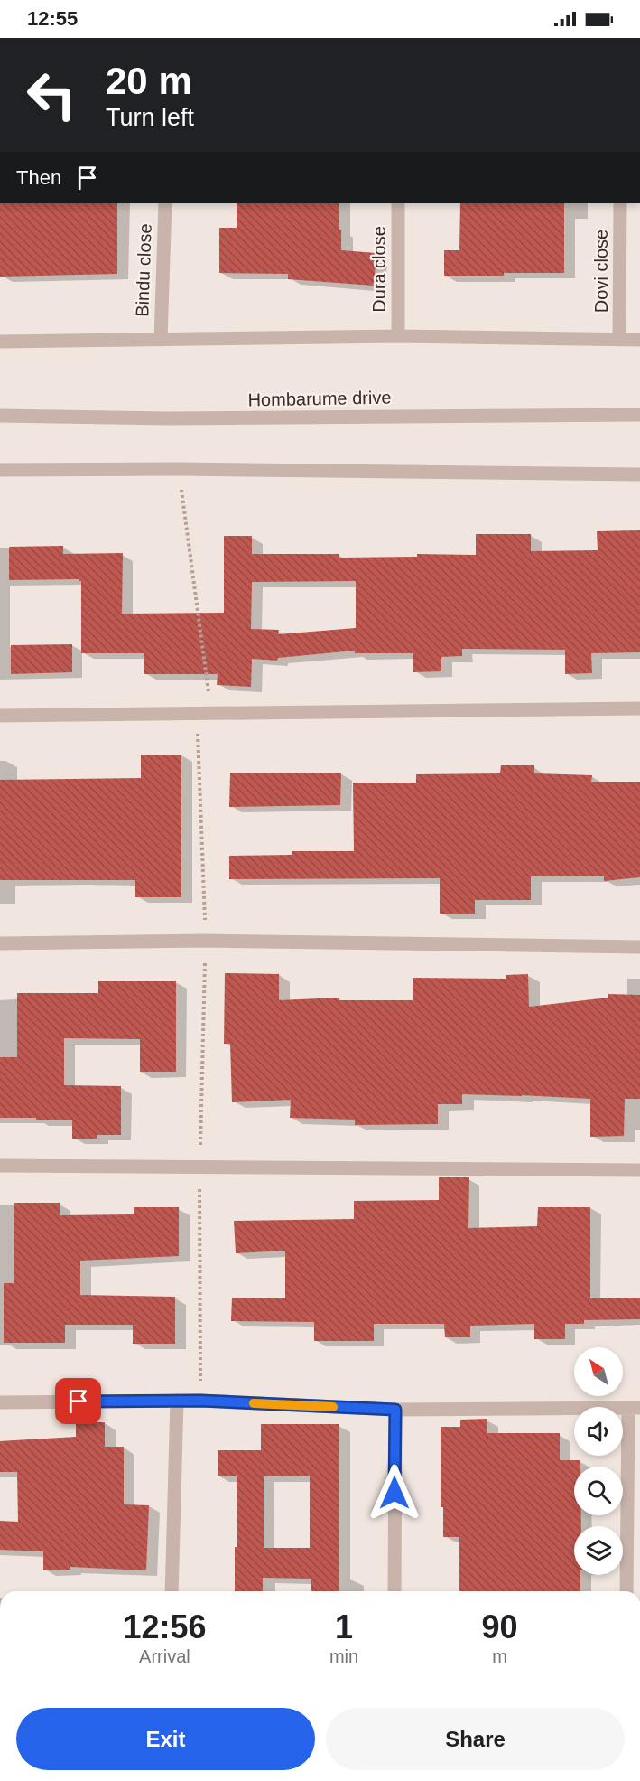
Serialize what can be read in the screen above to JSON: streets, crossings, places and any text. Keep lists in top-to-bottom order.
{
  "streets": {
    "street": [
      "Dura close",
      "Bindu close",
      "Dovi close",
      "Hombarume drive"
    ]
  },
  "north": "top left",
  "page": {
    "status": "12:55",
    "turn": ["20 m", "Turn left"],
    "then": "Then",
    "eta": [
      "12:56",
      "Arrival",
      "1",
      "min",
      "90",
      "m"
    ],
    "buttons": ["Exit", "Share"]
  }
}
